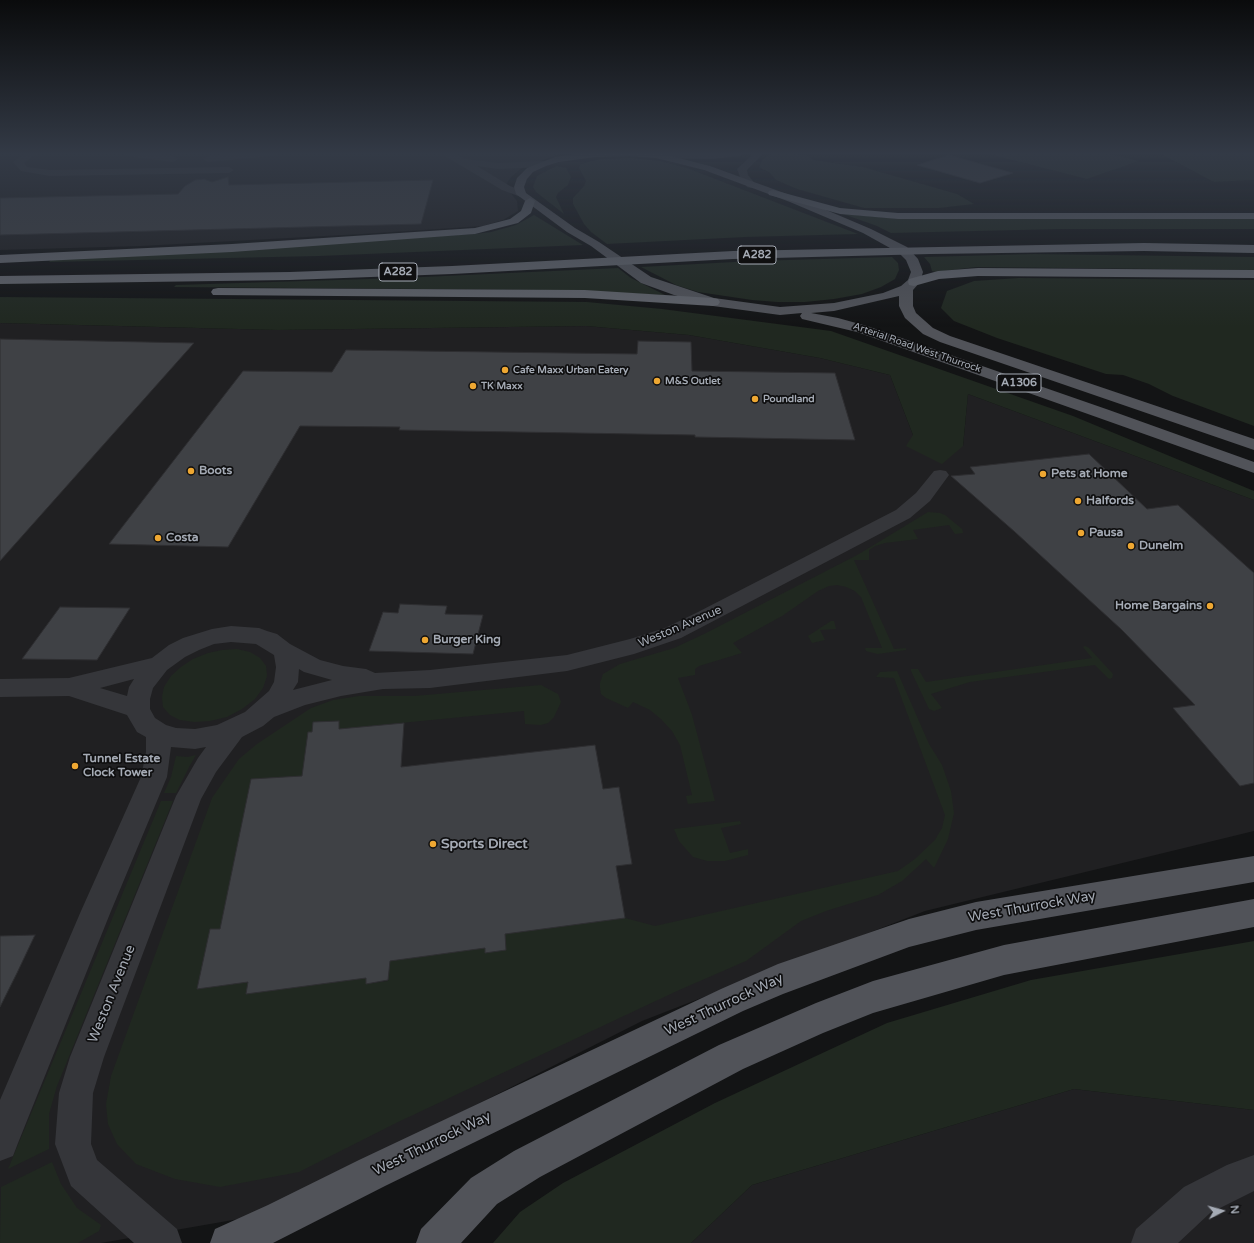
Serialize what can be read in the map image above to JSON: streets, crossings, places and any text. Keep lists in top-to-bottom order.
{
  "streets": {
    "highway": ["A282"],
    "main road": ["Arterial Road West Thurrock", "A1306", "West Thurrock Way"],
    "street": ["Weston Avenue"]
  },
  "places": [
    "Cafe Maxx Urban Eatery",
    "M&S Outlet",
    "TK Maxx",
    "Poundland",
    "Boots",
    "Pets at Home",
    "Halfords",
    "Pausa",
    "Costa",
    "Dunelm",
    "Home Bargains",
    "Burger King",
    "Tunnel Estate Clock Tower",
    "Sports Direct"
  ],
  "north": "right"
}
